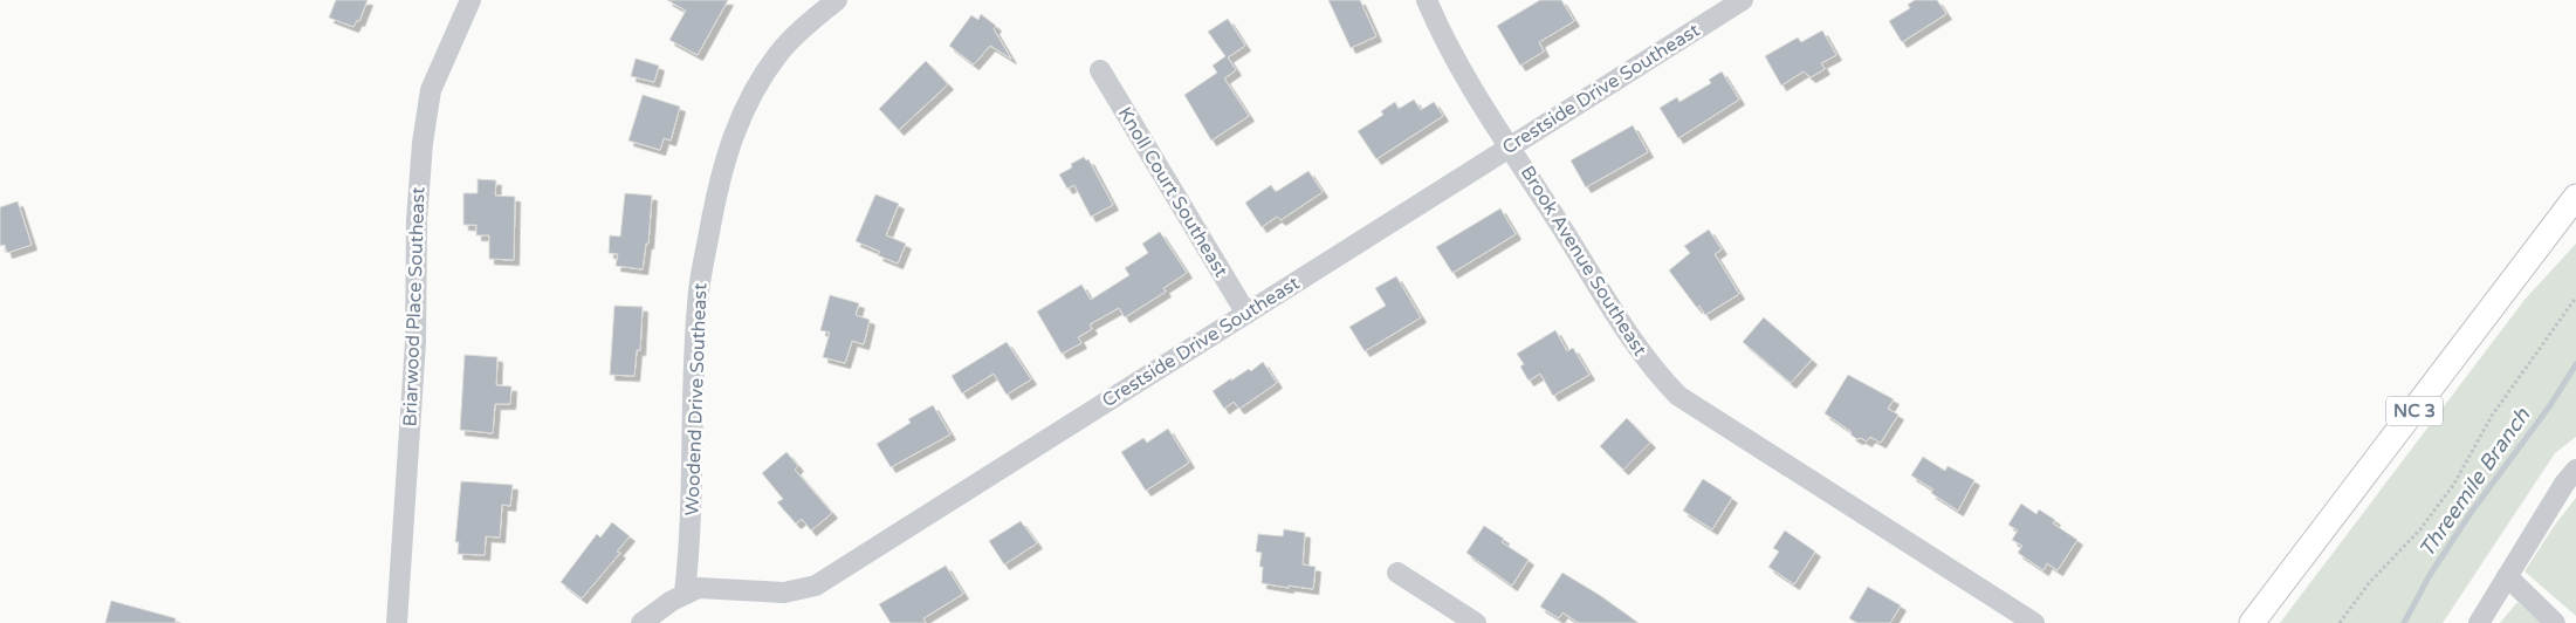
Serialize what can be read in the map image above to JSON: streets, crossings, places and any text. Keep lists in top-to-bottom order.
{
  "streets": {
    "main road": ["NC 3"],
    "street": [
      "Crestside Drive Southeast",
      "Knoll Court Southeast",
      "Brook Avenue Southeast",
      "Briarwood Place Southeast",
      "Woodend Drive Southeast"
    ]
  },
  "crossings": [
    ["Crestside Drive Southeast", "Knoll Court Southeast"],
    ["Crestside Drive Southeast", "Brook Avenue Southeast"],
    ["Crestside Drive Southeast", "Woodend Drive Southeast"]
  ],
  "water": ["Threemile Branch"]
}
